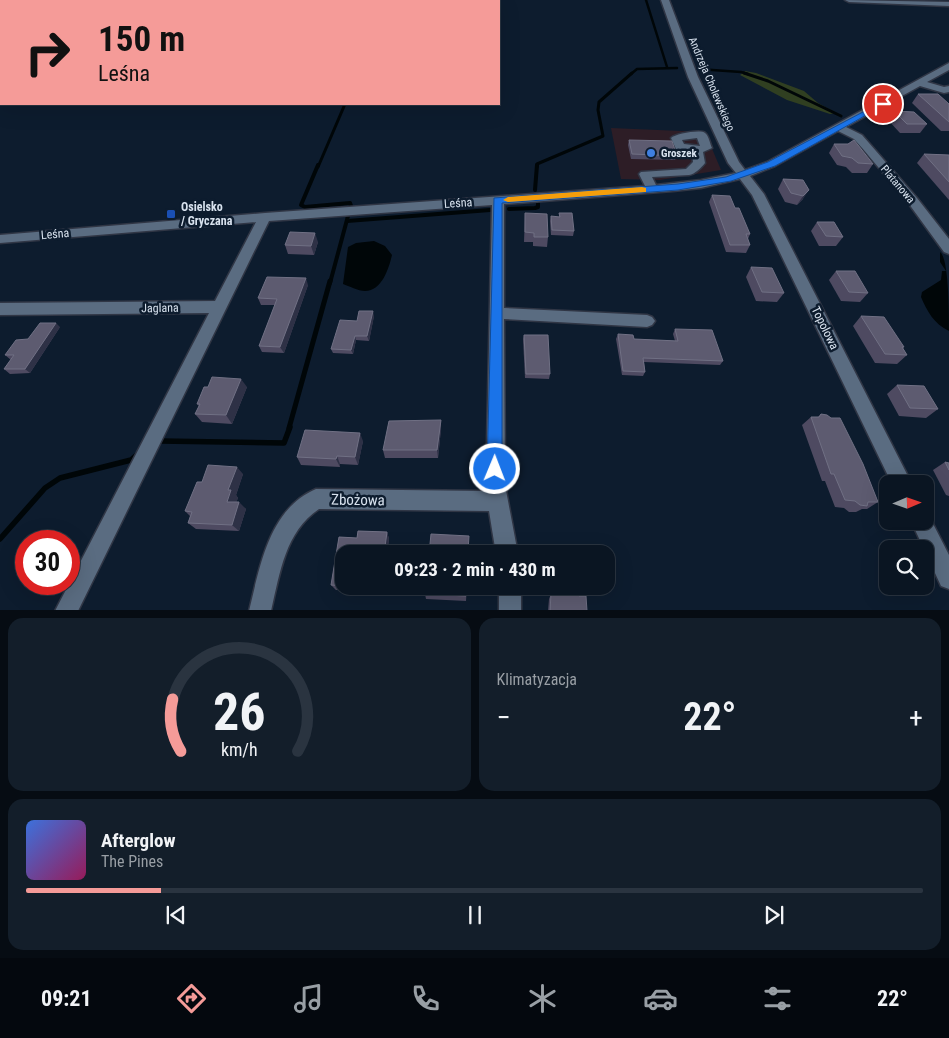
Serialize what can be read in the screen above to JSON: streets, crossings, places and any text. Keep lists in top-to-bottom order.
{
  "streets": {
    "street": [
      "Andrzeja Cholewskiego",
      "Platanowa",
      "Leśna",
      "Jaglana",
      "Topolowa",
      "Zbożowa"
    ]
  },
  "crossings": [
    ["Andrzeja Cholewskiego", "Leśna"],
    ["Andrzeja Cholewskiego", "Topolowa"],
    ["Platanowa", "Leśna"],
    ["Leśna", "Topolowa"]
  ],
  "places": {
    "other": ["Groszek"],
    "transit": ["Osielsko / Gryczana"]
  },
  "north": "right",
  "page": {
    "turn": ["150 m", "Leśna"],
    "limit": "30",
    "trip": "09:23 · 2 min · 430 m",
    "tile": "Klimatyzacja",
    "heat": ["−", "22°", "+"],
    "song": ["Afterglow", "The Pines"],
    "tabs": ["09:21", "22°"],
    "gauge": ["26", "km/h"]
  }
}
